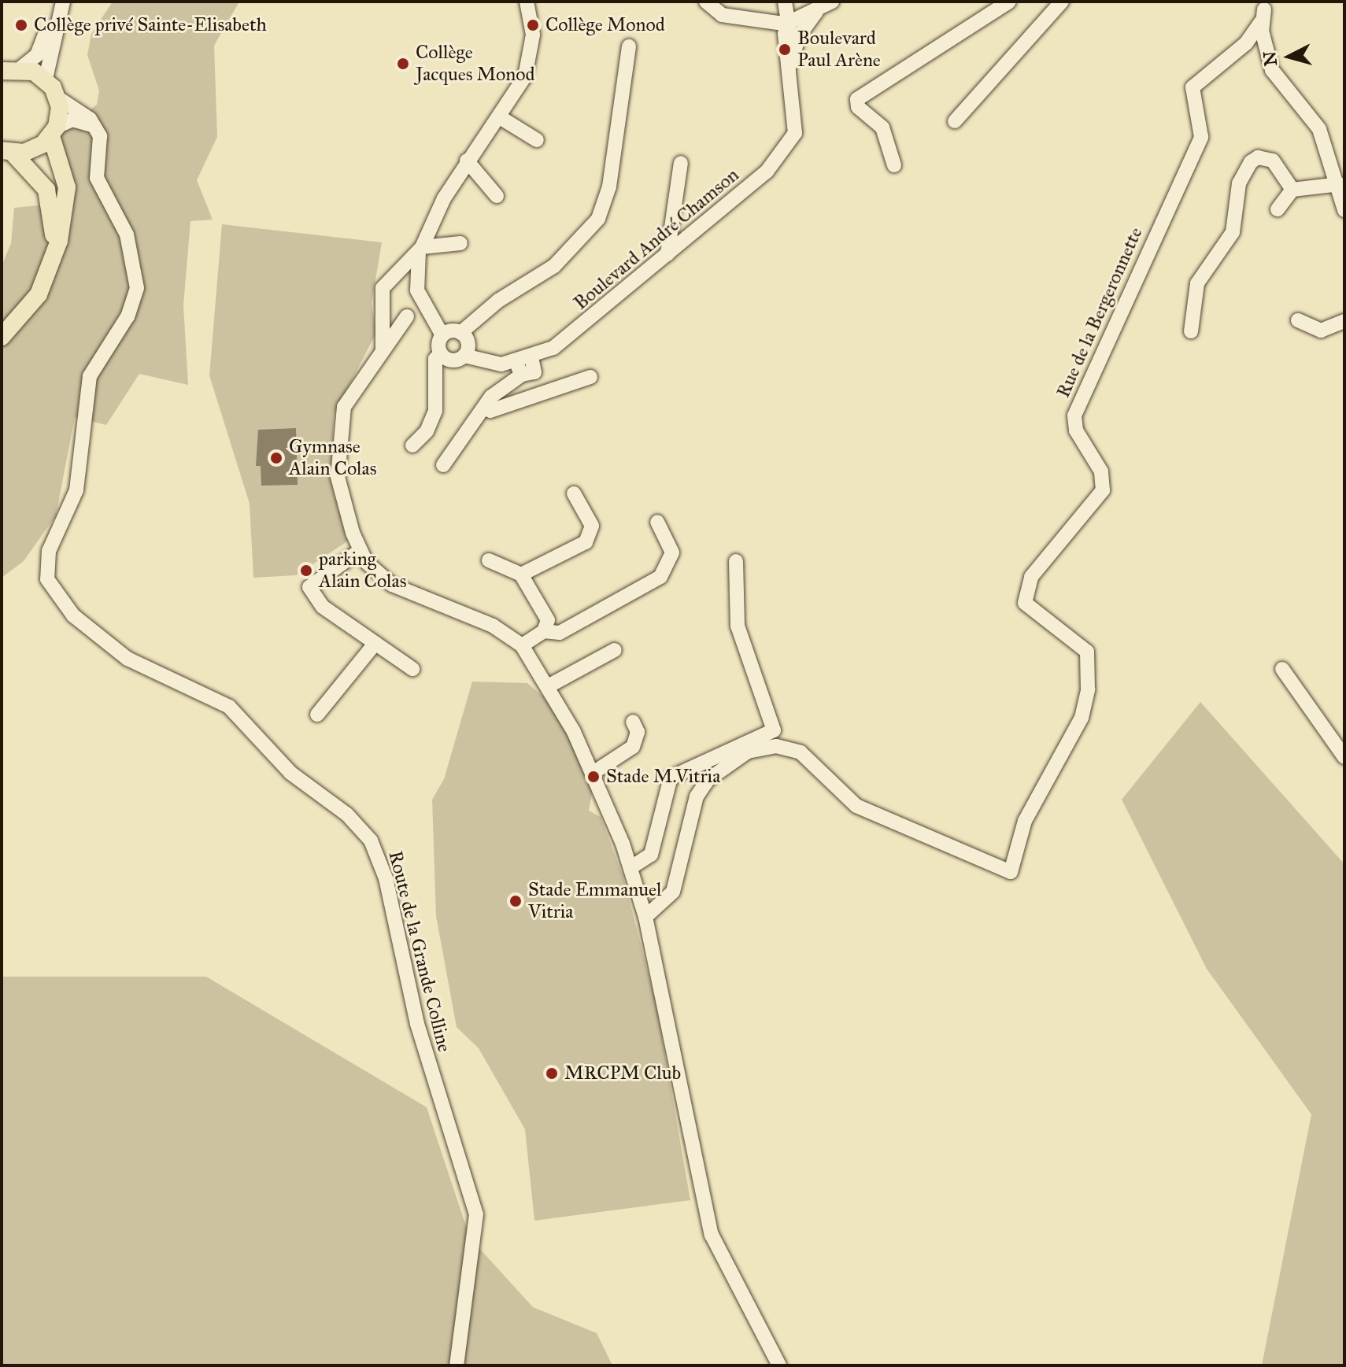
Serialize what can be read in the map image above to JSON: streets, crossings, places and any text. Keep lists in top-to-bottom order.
{
  "streets": {
    "street": ["Boulevard André Chamson", "Rue de la Bergeronnette", "Route de la Grande Colline"]
  },
  "places": [
    "Collège privé Sainte-Elisabeth",
    "Collège Monod",
    "Boulevard Paul Arène",
    "Collège Jacques Monod",
    "Gymnase Alain Colas",
    "parking Alain Colas",
    "Stade M.Vitria",
    "Stade Emmanuel Vitria",
    "MRCPM Club"
  ],
  "north": "left"
}
